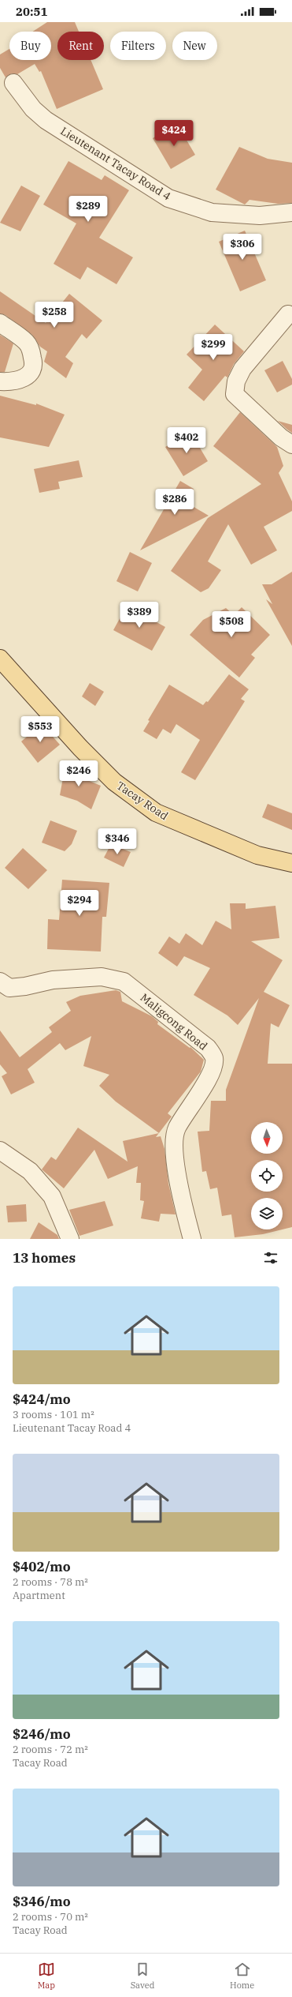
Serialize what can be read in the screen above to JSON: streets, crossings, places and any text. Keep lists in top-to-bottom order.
{
  "streets": {
    "main road": ["Tacay Road"],
    "street": ["Lieutenant Tacay Road 4", "Maligcong Road"]
  },
  "north": "bottom",
  "page": {
    "status": "20:51",
    "chip": [
      "Buy",
      "Rent",
      "Filters",
      "New"
    ],
    "price": [
      "$424",
      "$289",
      "$306",
      "$258",
      "$299",
      "$402",
      "$286",
      "$389",
      "$508",
      "$553",
      "$246",
      "$346",
      "$294"
    ],
    "heading": "13 homes",
    "list": [
      {
        "name": "$424/mo",
        "note": "3 rooms · 101 m² · Lieutenant Tacay Road 4"
      },
      {
        "name": "$402/mo",
        "note": "2 rooms · 78 m² · Apartment"
      },
      {
        "name": "$246/mo",
        "note": "2 rooms · 72 m² · Tacay Road"
      },
      {
        "name": "$346/mo",
        "note": "2 rooms · 70 m² · Tacay Road"
      }
    ],
    "tabs": ["Map", "Saved", "Home"]
  }
}
